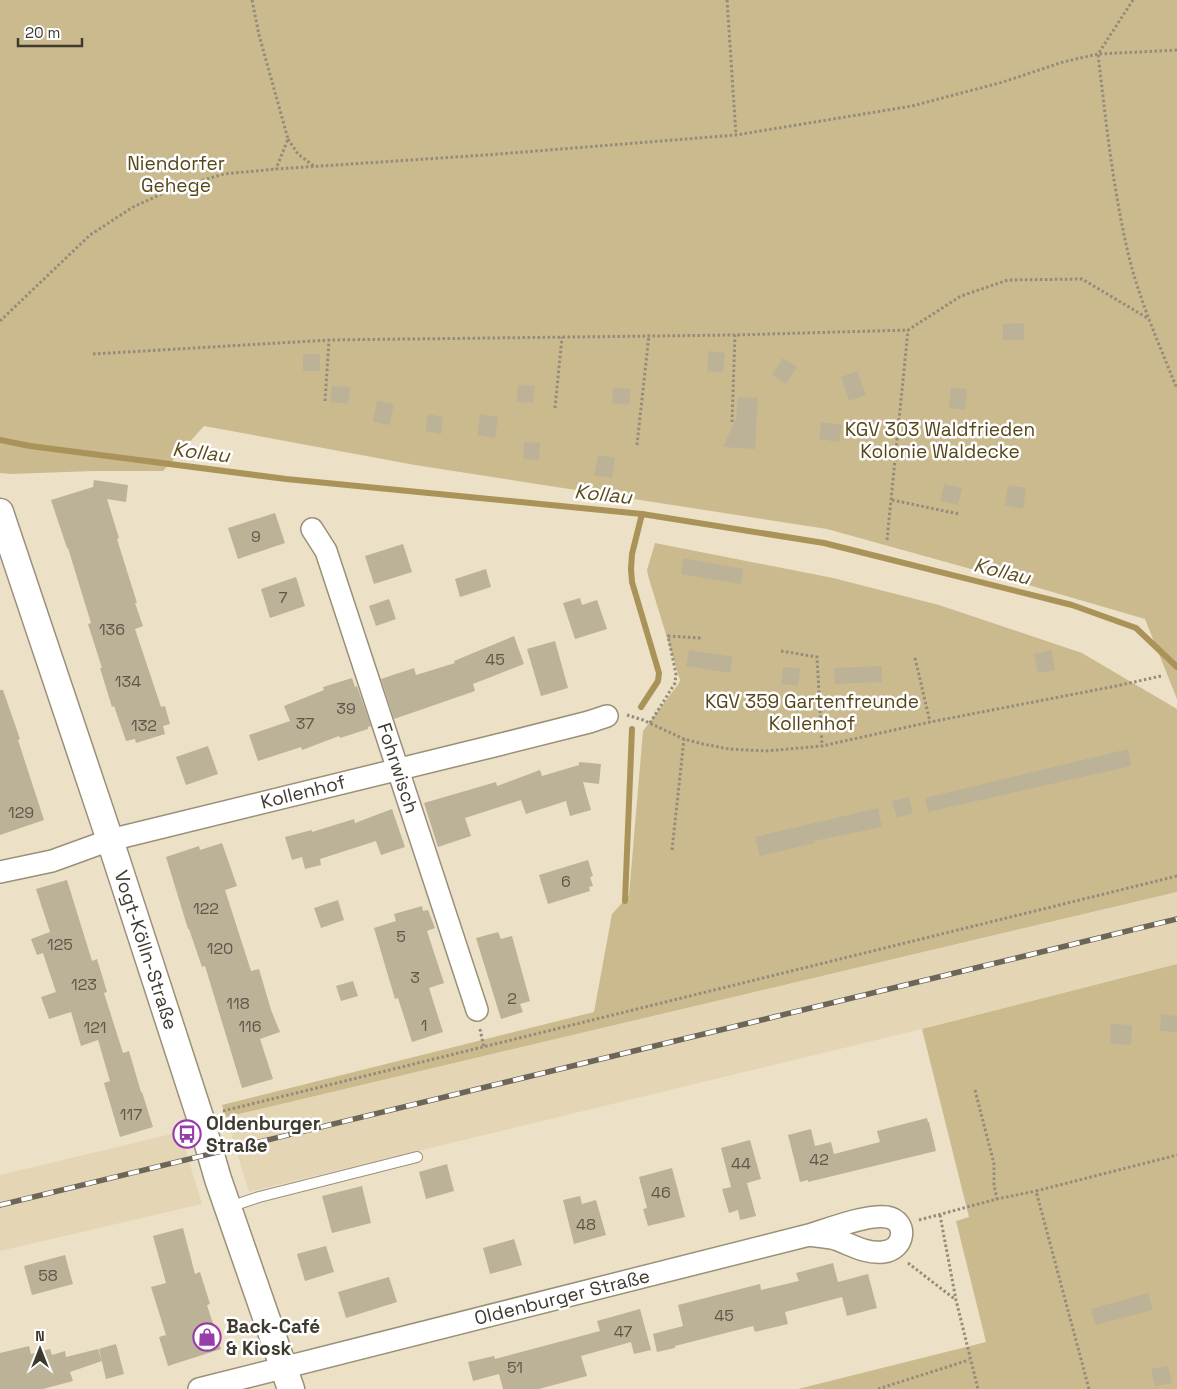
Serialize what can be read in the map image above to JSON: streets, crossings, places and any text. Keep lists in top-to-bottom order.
{
  "streets": {
    "street": [
      "Fohrwisch",
      "Kollenhof",
      "Vogt-Kölln-Straße",
      "Oldenburger Straße"
    ]
  },
  "crossings": [
    ["Fohrwisch", "Kollenhof"],
    ["Kollenhof", "Vogt-Kölln-Straße"],
    ["Vogt-Kölln-Straße", "Oldenburger Straße"]
  ],
  "water": ["Kollau"],
  "parks": ["Niendorfer Gehege", "KGV 303 Waldfrieden Kolonie Waldecke", "KGV 359 Gartenfreunde Kollenhof"],
  "places": {
    "bus stop": ["Oldenburger Straße"],
    "shop": ["Back-Café & Kiosk"]
  },
  "house_numbers": [
    "9",
    "7",
    "136",
    "45",
    "134",
    "39",
    "37",
    "132",
    "129",
    "6",
    "122",
    "5",
    "125",
    "120",
    "3",
    "123",
    "2",
    "118",
    "1",
    "116",
    "121",
    "117",
    "42",
    "44",
    "46",
    "48",
    "58",
    "45",
    "47",
    "51"
  ],
  "scale_bar": "20 m",
  "north": "top"
}
